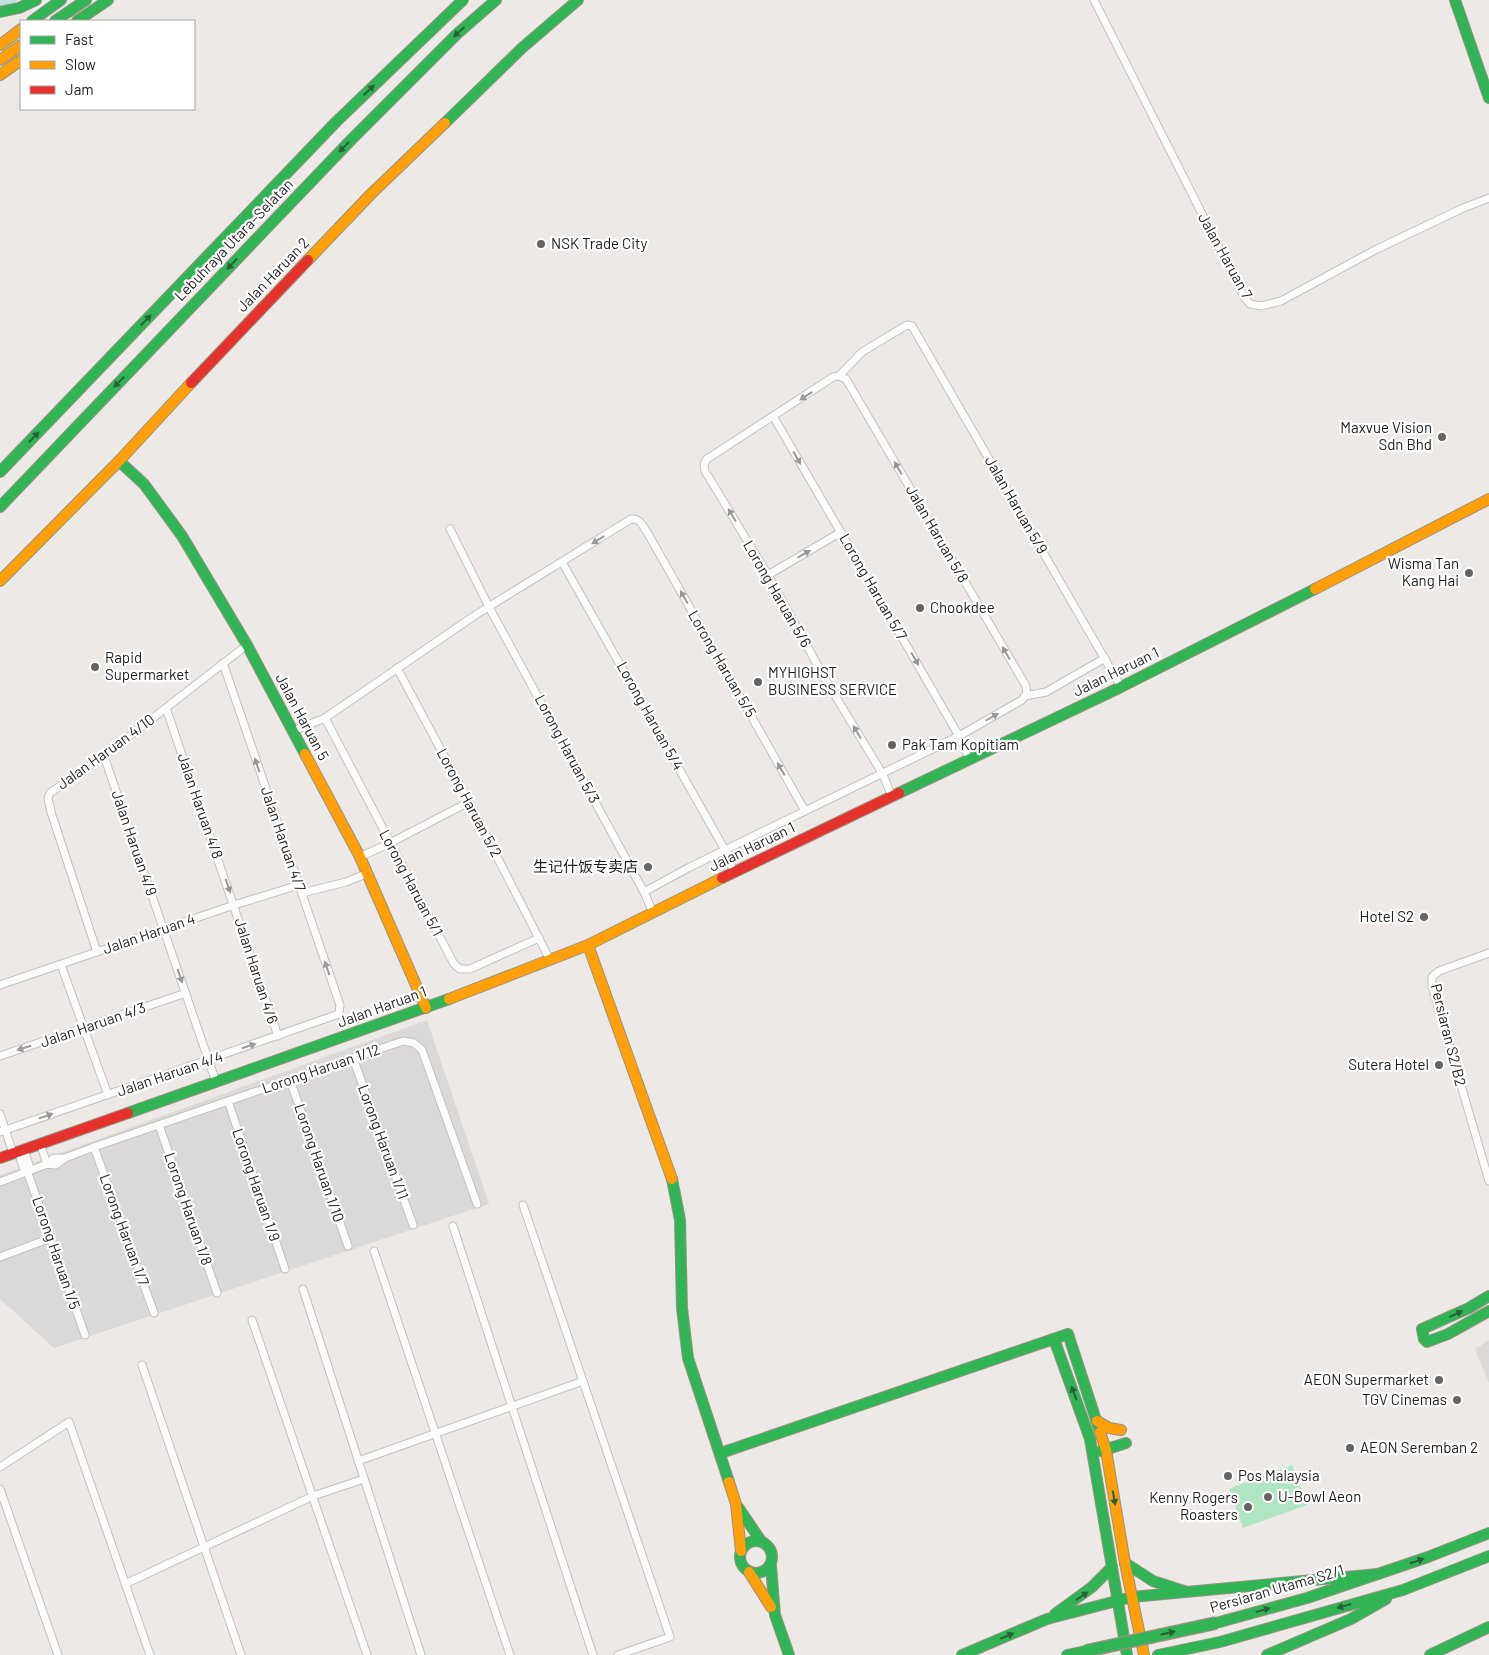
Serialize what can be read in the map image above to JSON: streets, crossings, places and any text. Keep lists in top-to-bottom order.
{
  "streets": {
    "main road": [
      "Lebuhraya Utara–Selatan",
      "Jalan Haruan 2",
      "Jalan Haruan 1",
      "Jalan Haruan 5",
      "Persiaran Utama S2/1"
    ],
    "street": [
      "Jalan Haruan 7",
      "Jalan Haruan 5/9",
      "Jalan Haruan 5/8",
      "Lorong Haruan 5/7",
      "Lorong Haruan 5/6",
      "Lorong Haruan 5/5",
      "Lorong Haruan 5/4",
      "Lorong Haruan 5/3",
      "Jalan Haruan 4/10",
      "Lorong Haruan 5/2",
      "Jalan Haruan 4/8",
      "Jalan Haruan 4/7",
      "Jalan Haruan 4/9",
      "Lorong Haruan 5/1",
      "Jalan Haruan 4",
      "Jalan Haruan 4/6",
      "Jalan Haruan 4/3",
      "Persiaran S2/B2",
      "Lorong Haruan 1/12",
      "Jalan Haruan 4/4",
      "Lorong Haruan 1/11",
      "Lorong Haruan 1/10",
      "Lorong Haruan 1/9",
      "Lorong Haruan 1/8",
      "Lorong Haruan 1/7",
      "Lorong Haruan 1/5"
    ]
  },
  "crossings": [
    ["Jalan Haruan 2", "Jalan Haruan 5"],
    ["Jalan Haruan 5/9", "Jalan Haruan 5/8"],
    ["Jalan Haruan 5/9", "Jalan Haruan 1"],
    ["Lorong Haruan 5/7", "Lorong Haruan 5/6"],
    ["Lorong Haruan 5/7", "Jalan Haruan 1"],
    ["Lorong Haruan 5/6", "Jalan Haruan 1"],
    ["Lorong Haruan 5/5", "Lorong Haruan 5/4"],
    ["Jalan Haruan 1", "Lorong Haruan 5/4"],
    ["Jalan Haruan 1", "Jalan Haruan 5"],
    ["Jalan Haruan 1", "Lorong Haruan 5/3"],
    ["Jalan Haruan 1", "Lorong Haruan 5/2"],
    ["Jalan Haruan 1", "Jalan Haruan 4/9"],
    ["Jalan Haruan 1", "Lorong Haruan 1/5"],
    ["Jalan Haruan 5", "Jalan Haruan 4/10"],
    ["Jalan Haruan 4/10", "Jalan Haruan 4/8"],
    ["Jalan Haruan 4/10", "Jalan Haruan 4/7"],
    ["Jalan Haruan 4/10", "Jalan Haruan 4/9"],
    ["Jalan Haruan 4/10", "Jalan Haruan 4"],
    ["Lorong Haruan 5/2", "Lorong Haruan 5/1"],
    ["Jalan Haruan 4/8", "Jalan Haruan 4"],
    ["Jalan Haruan 4/8", "Jalan Haruan 4/6"],
    ["Jalan Haruan 4/7", "Jalan Haruan 4"],
    ["Jalan Haruan 4/7", "Jalan Haruan 4/4"],
    ["Jalan Haruan 4/9", "Jalan Haruan 4"],
    ["Jalan Haruan 4/9", "Jalan Haruan 4/3"],
    ["Jalan Haruan 4/9", "Jalan Haruan 4/4"],
    ["Jalan Haruan 4", "Jalan Haruan 4/6"],
    ["Jalan Haruan 4/6", "Jalan Haruan 4/4"],
    ["Lorong Haruan 1/12", "Lorong Haruan 1/11"],
    ["Lorong Haruan 1/12", "Lorong Haruan 1/10"],
    ["Lorong Haruan 1/12", "Lorong Haruan 1/9"],
    ["Lorong Haruan 1/12", "Lorong Haruan 1/8"],
    ["Lorong Haruan 1/12", "Lorong Haruan 1/7"],
    ["Lorong Haruan 1/12", "Lorong Haruan 1/5"],
    ["Jalan Haruan 4/4", "Lorong Haruan 1/5"]
  ],
  "one_way": [
    "Jalan Haruan 5/8",
    "Lorong Haruan 5/7",
    "Lorong Haruan 5/6",
    "Lorong Haruan 5/5",
    "Jalan Haruan 4/8",
    "Jalan Haruan 4/7",
    "Jalan Haruan 4/3",
    "Jalan Haruan 4/4"
  ],
  "places": [
    "NSK Trade City",
    "Maxvue Vision Sdn Bhd",
    "Wisma Tan Kang Hai",
    "Chookdee",
    "Rapid Supermarket",
    "MYHIGHST BUSINESS SERVICE",
    "Pak Tam Kopitiam",
    "生记什饭专卖店",
    "Hotel S2",
    "Sutera Hotel",
    "AEON Supermarket",
    "TGV Cinemas",
    "AEON Seremban 2",
    "Pos Malaysia",
    "U-Bowl Aeon",
    "Kenny Rogers Roasters"
  ],
  "legend": ["Fast", "Slow", "Jam"]
}
